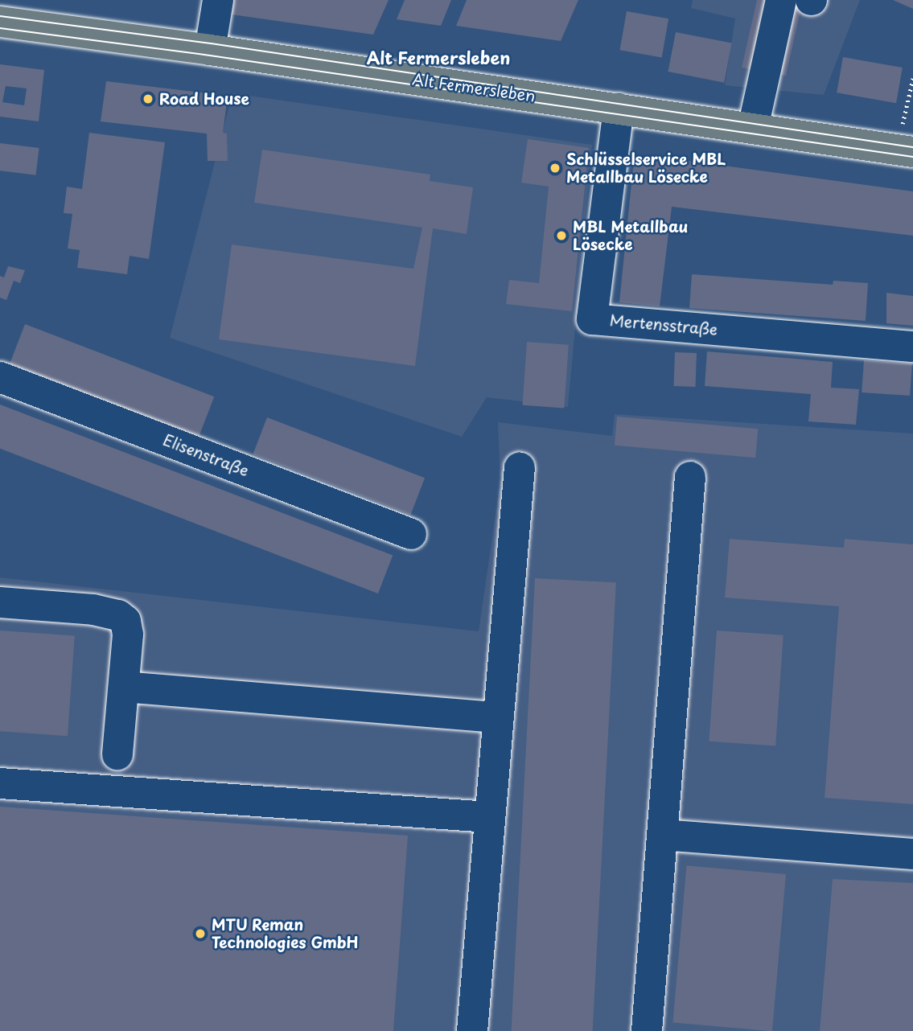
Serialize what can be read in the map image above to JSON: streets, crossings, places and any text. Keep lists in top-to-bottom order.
{
  "streets": {
    "main road": ["Alt Fermersleben"],
    "street": ["Mertensstraße", "Elisenstraße"]
  },
  "crossings": [
    ["Alt Fermersleben", "Mertensstraße"]
  ],
  "districts": ["Alt Fermersleben"],
  "places": [
    "Road House",
    "Schlüsselservice MBL Metallbau Lösecke",
    "MBL Metallbau Lösecke",
    "MTU Reman Technologies GmbH"
  ]
}
